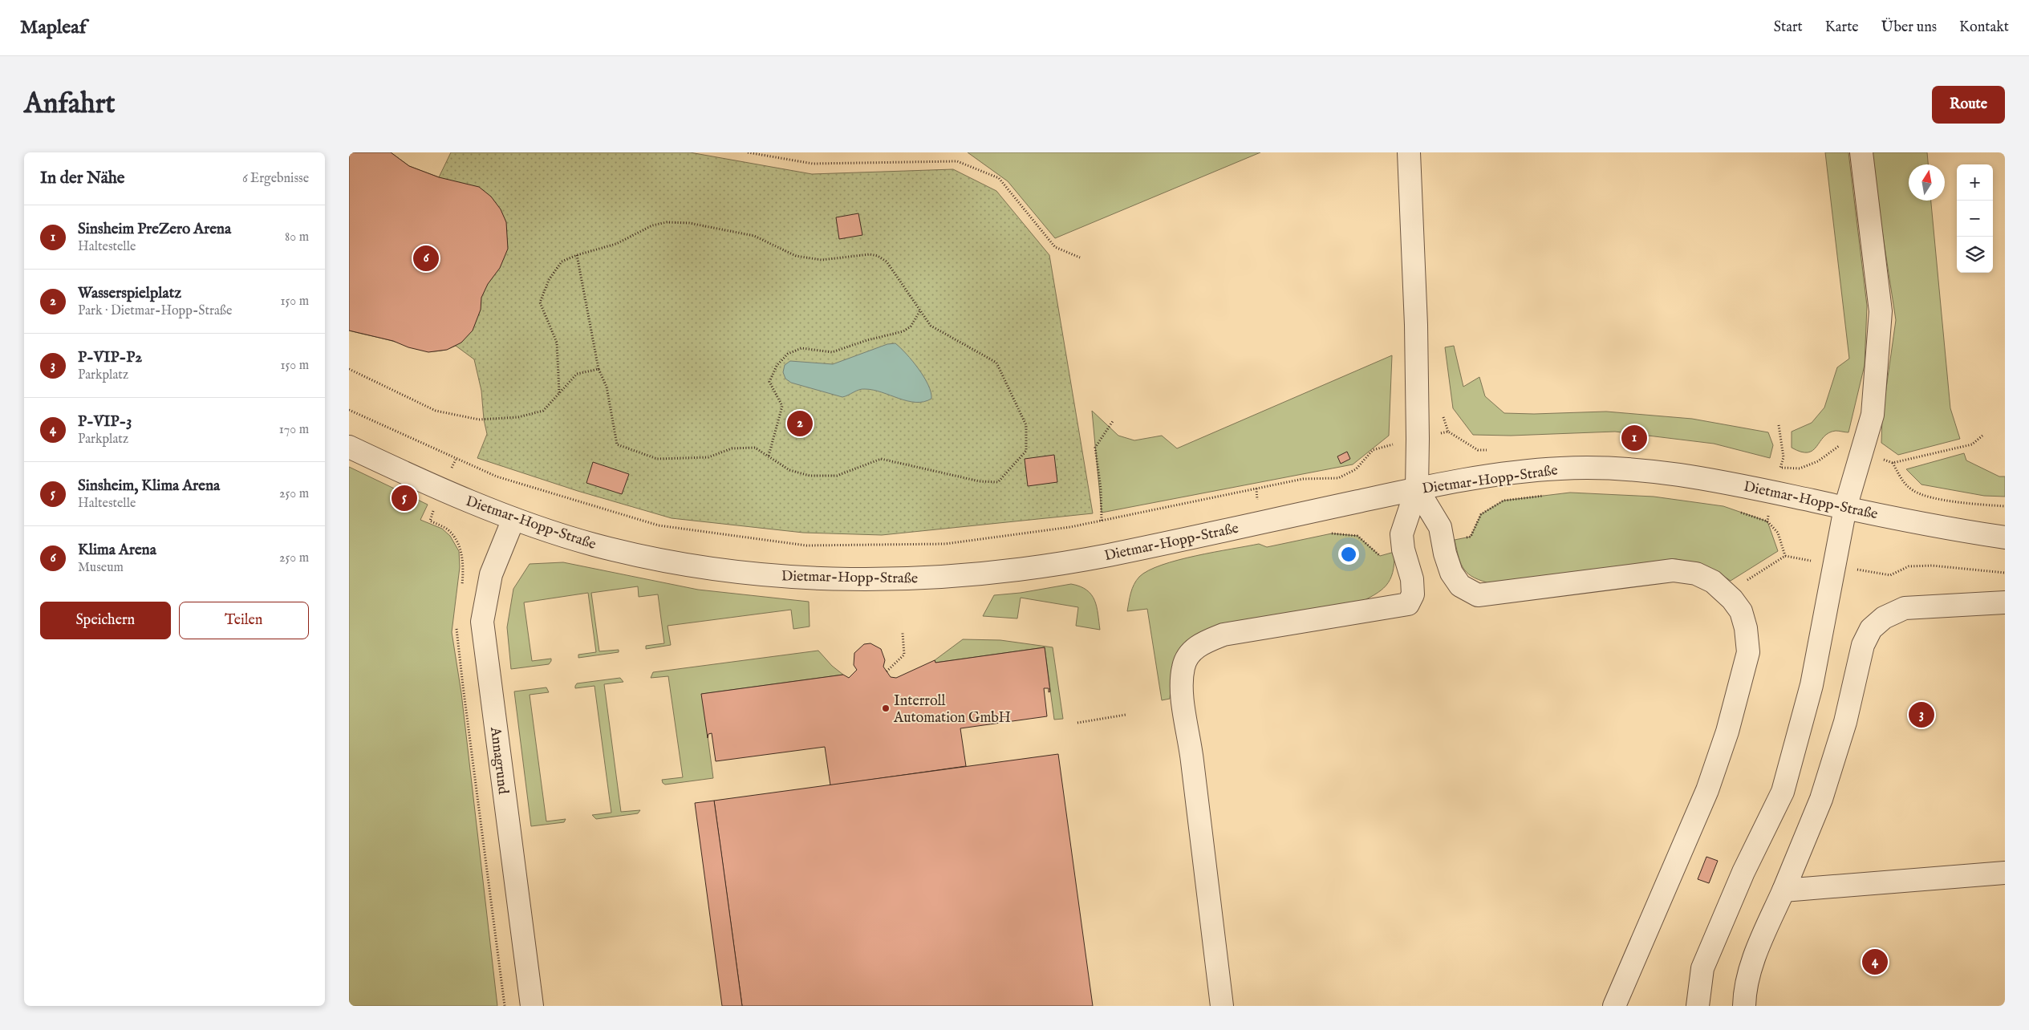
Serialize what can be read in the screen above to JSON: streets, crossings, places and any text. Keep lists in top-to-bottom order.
{
  "streets": {
    "street": ["Dietmar-Hopp-Straße", "Annagrund"]
  },
  "crossings": [
    ["Dietmar-Hopp-Straße", "Annagrund"]
  ],
  "places": ["Interroll Automation GmbH"],
  "north": "top",
  "page": {
    "header": "Mapleaf",
    "nav": [
      "Start",
      "Karte",
      "Über uns",
      "Kontakt"
    ],
    "buttons": [
      "Route",
      ["Speichern", "Teilen"]
    ],
    "title": "Anfahrt",
    "heading": ["In der Nähe", "6 Ergebnisse"],
    "map_buttons": ["+", "−"],
    "list": [
      {
        "mark": "1",
        "name": "Sinsheim PreZero Arena",
        "note": "Haltestelle",
        "value": "80 m"
      },
      {
        "mark": "2",
        "name": "Wasserspielplatz",
        "note": "Park · Dietmar-Hopp-Straße",
        "value": "150 m"
      },
      {
        "mark": "3",
        "name": "P-VIP-P2",
        "note": "Parkplatz",
        "value": "150 m"
      },
      {
        "mark": "4",
        "name": "P-VIP-3",
        "note": "Parkplatz",
        "value": "170 m"
      },
      {
        "mark": "5",
        "name": "Sinsheim, Klima Arena",
        "note": "Haltestelle",
        "value": "250 m"
      },
      {
        "mark": "6",
        "name": "Klima Arena",
        "note": "Museum",
        "value": "250 m"
      }
    ],
    "pins": [
      "6",
      "2",
      "1",
      "5",
      "3",
      "4"
    ]
  }
}
